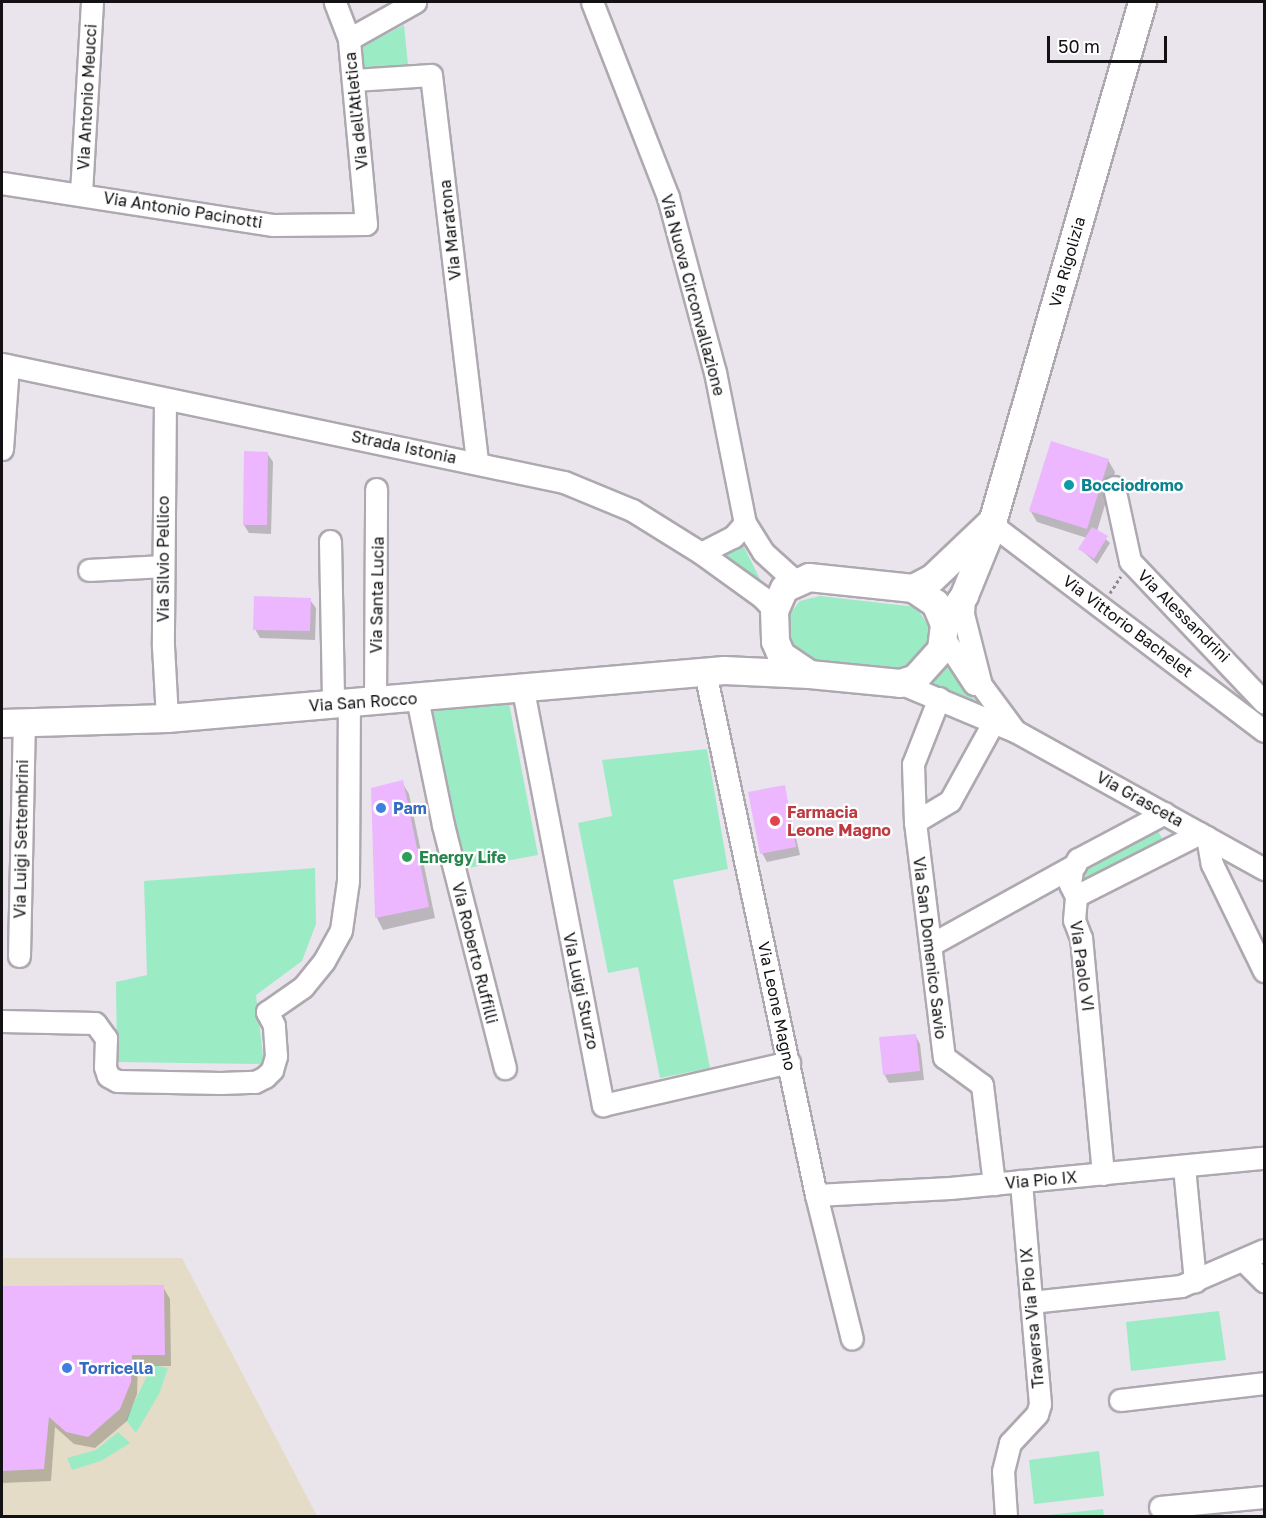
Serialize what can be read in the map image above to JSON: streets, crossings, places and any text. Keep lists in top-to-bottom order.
{
  "streets": {
    "main road": ["Via Rigolizia", "Via San Rocco"],
    "street": [
      "Via Antonio Meucci",
      "Via dell'Atletica",
      "Via Antonio Pacinotti",
      "Via Maratona",
      "Via Nuova Circonvallazione",
      "Strada Istonia",
      "Via Silvio Pellico",
      "Via Santa Lucia",
      "Via Alessandrini",
      "Via Vittorio Bachelet",
      "Via Grasceta",
      "Via Luigi Settembrini",
      "Via San Domenico Savio",
      "Via Roberto Ruffilli",
      "Via Paolo VI",
      "Via Luigi Sturzo",
      "Via Leone Magno",
      "Via Pio IX",
      "Traversa Via Pio IX"
    ]
  },
  "crossings": [
    ["Via Antonio Meucci", "Via Antonio Pacinotti"],
    ["Via dell'Atletica", "Via Antonio Pacinotti"],
    ["Via dell'Atletica", "Via Maratona"],
    ["Via Maratona", "Strada Istonia"],
    ["Via Rigolizia", "Via Nuova Circonvallazione"],
    ["Via Rigolizia", "Strada Istonia"],
    ["Via Rigolizia", "Via Vittorio Bachelet"],
    ["Via Nuova Circonvallazione", "Strada Istonia"],
    ["Strada Istonia", "Via Silvio Pellico"],
    ["Via Silvio Pellico", "Via San Rocco"],
    ["Via Santa Lucia", "Via San Rocco"],
    ["Via San Rocco", "Via Luigi Settembrini"],
    ["Via San Rocco", "Via Roberto Ruffilli"],
    ["Via San Rocco", "Via Luigi Sturzo"],
    ["Via San Rocco", "Via Leone Magno"],
    ["Via Grasceta", "Via Paolo VI"],
    ["Via San Domenico Savio", "Via Pio IX"],
    ["Via Paolo VI", "Via Pio IX"],
    ["Via Luigi Sturzo", "Via Leone Magno"],
    ["Via Leone Magno", "Via Pio IX"],
    ["Via Pio IX", "Traversa Via Pio IX"]
  ],
  "places": [
    "Bocciodromo",
    "Pam",
    "Farmacia Leone Magno",
    "Energy Life",
    "Torricella"
  ],
  "scale_bar": "50 m"
}
